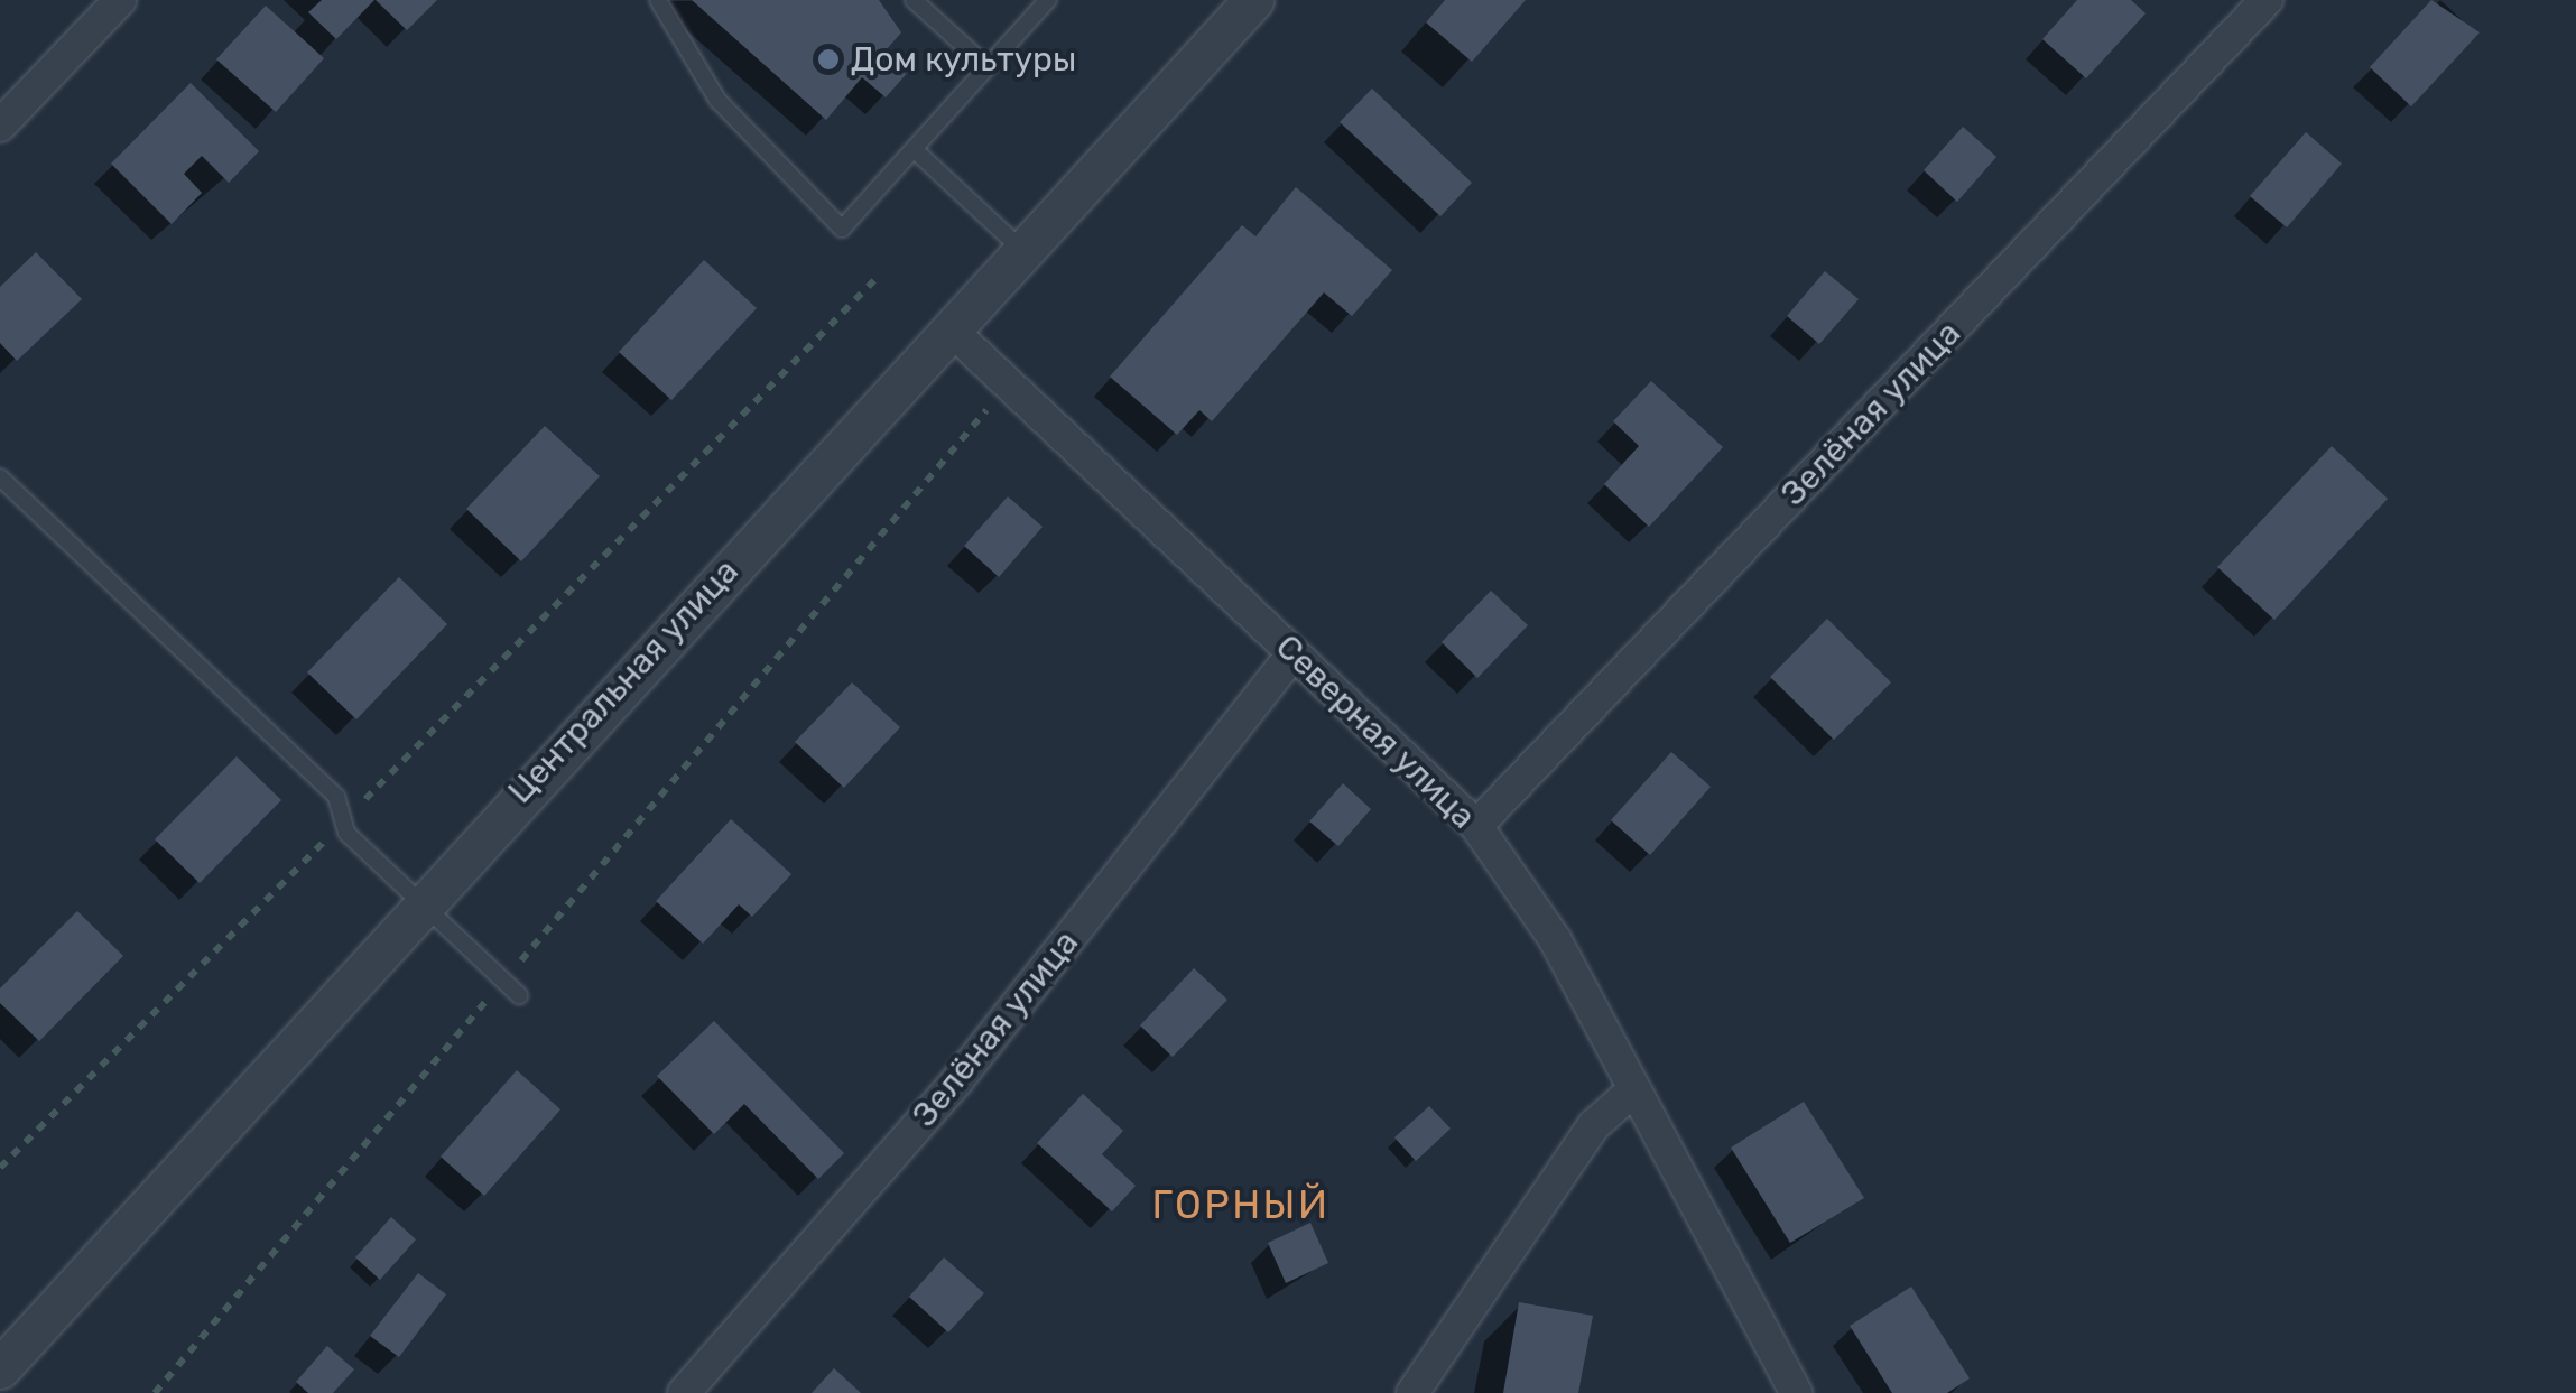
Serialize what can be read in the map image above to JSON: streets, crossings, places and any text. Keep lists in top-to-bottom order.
{
  "streets": {
    "street": ["Зелёная улица", "Центральная улица", "Северная улица"]
  },
  "crossings": [
    ["Зелёная улица", "Северная улица"],
    ["Центральная улица", "Северная улица"]
  ],
  "districts": ["ГОРНЫЙ"],
  "places": ["Дом культуры"]
}
